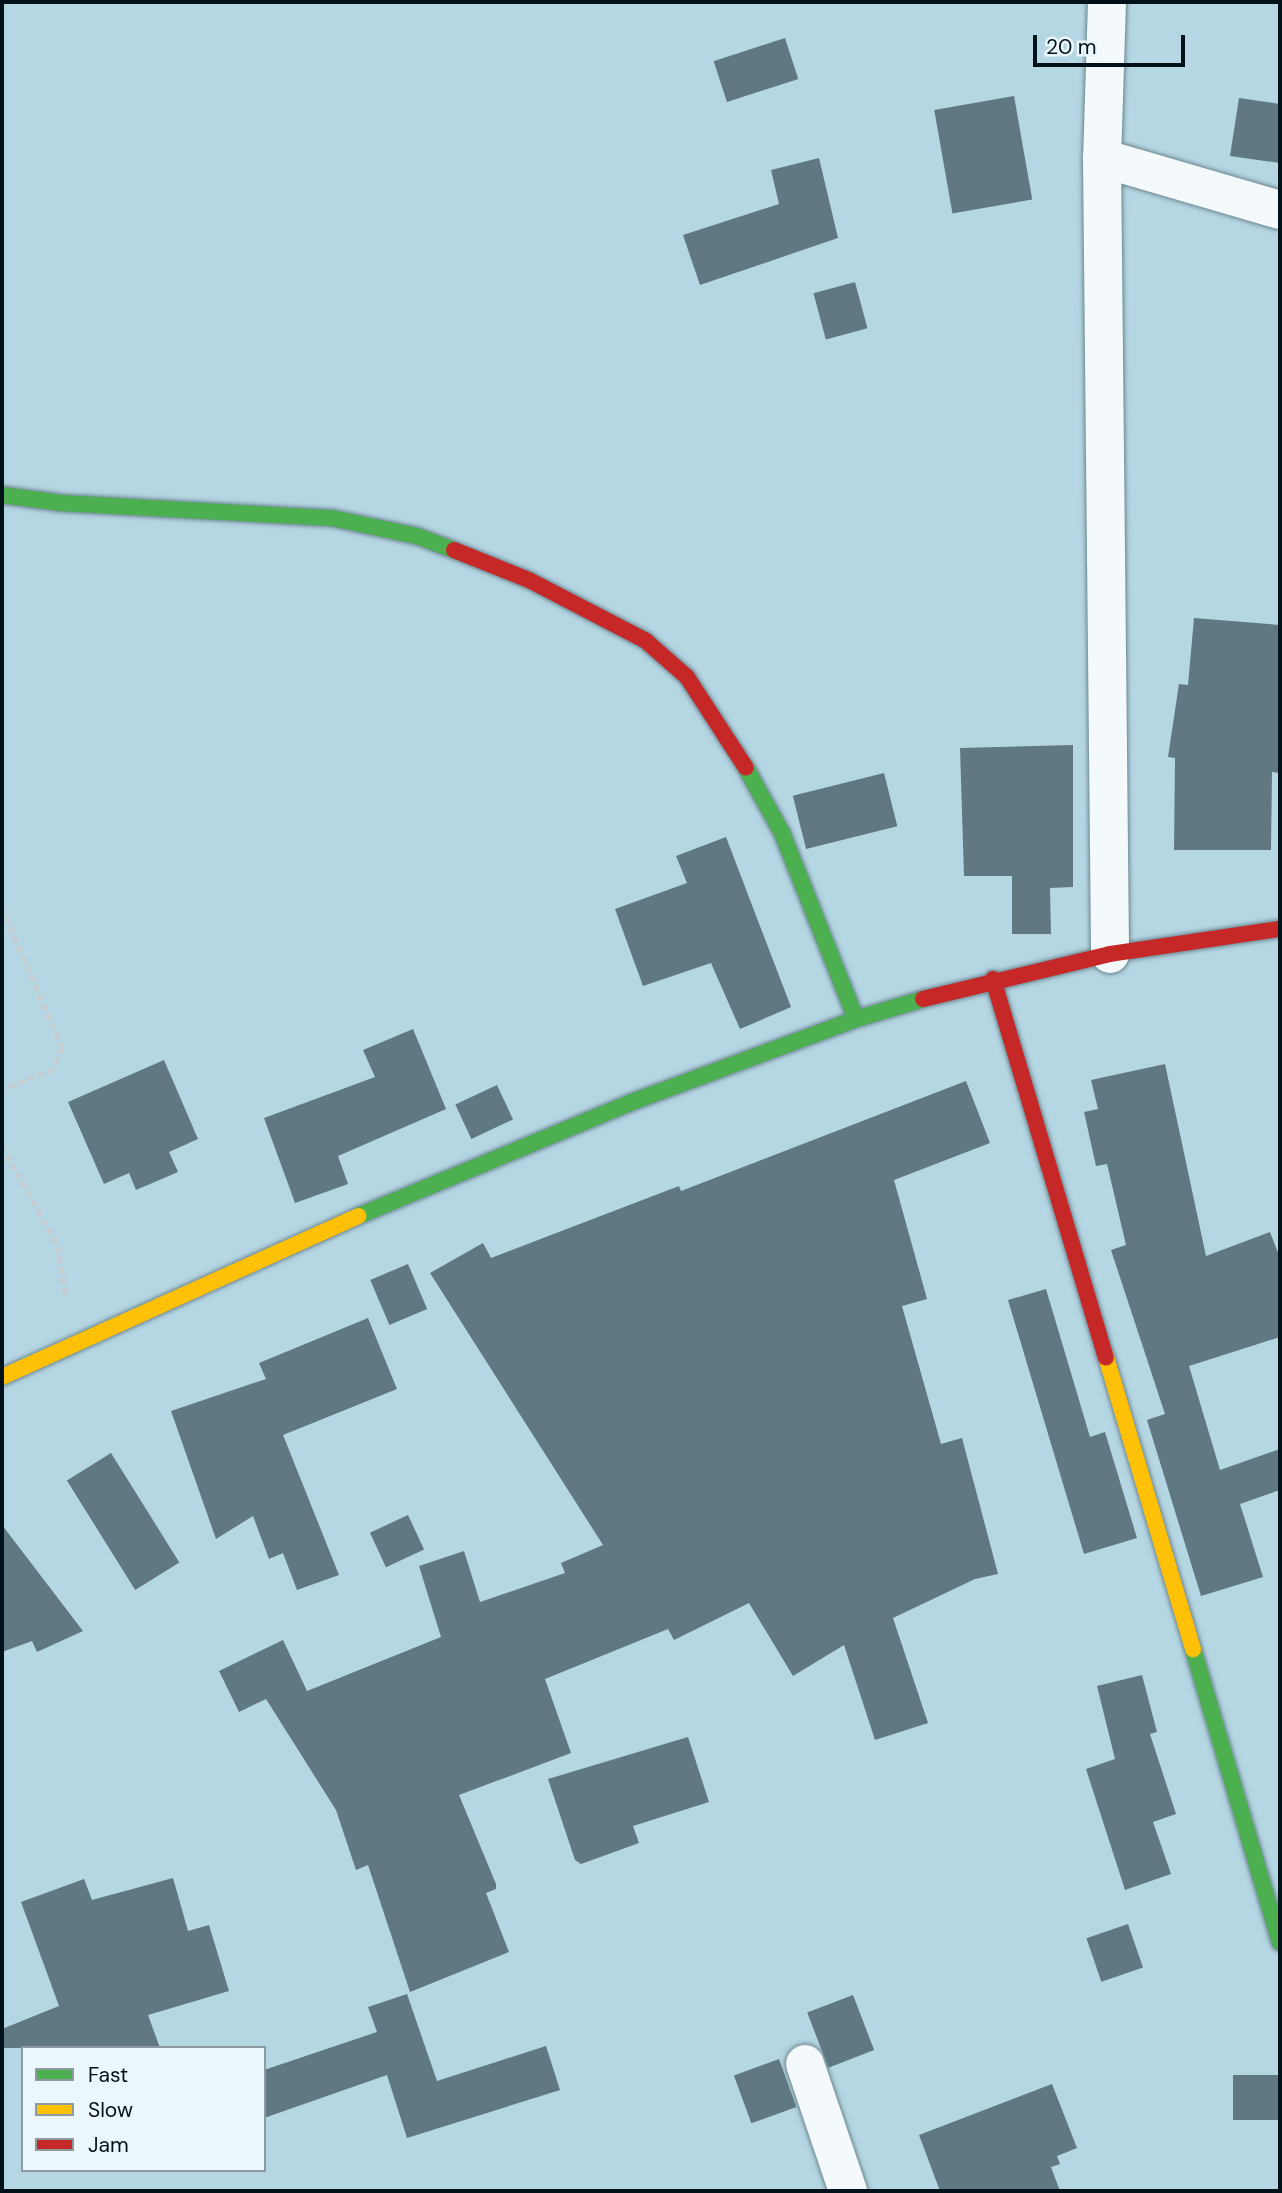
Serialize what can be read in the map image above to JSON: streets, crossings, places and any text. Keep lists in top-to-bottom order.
{
  "legend": ["Fast", "Slow", "Jam"],
  "scale_bar": "20 m"
}
